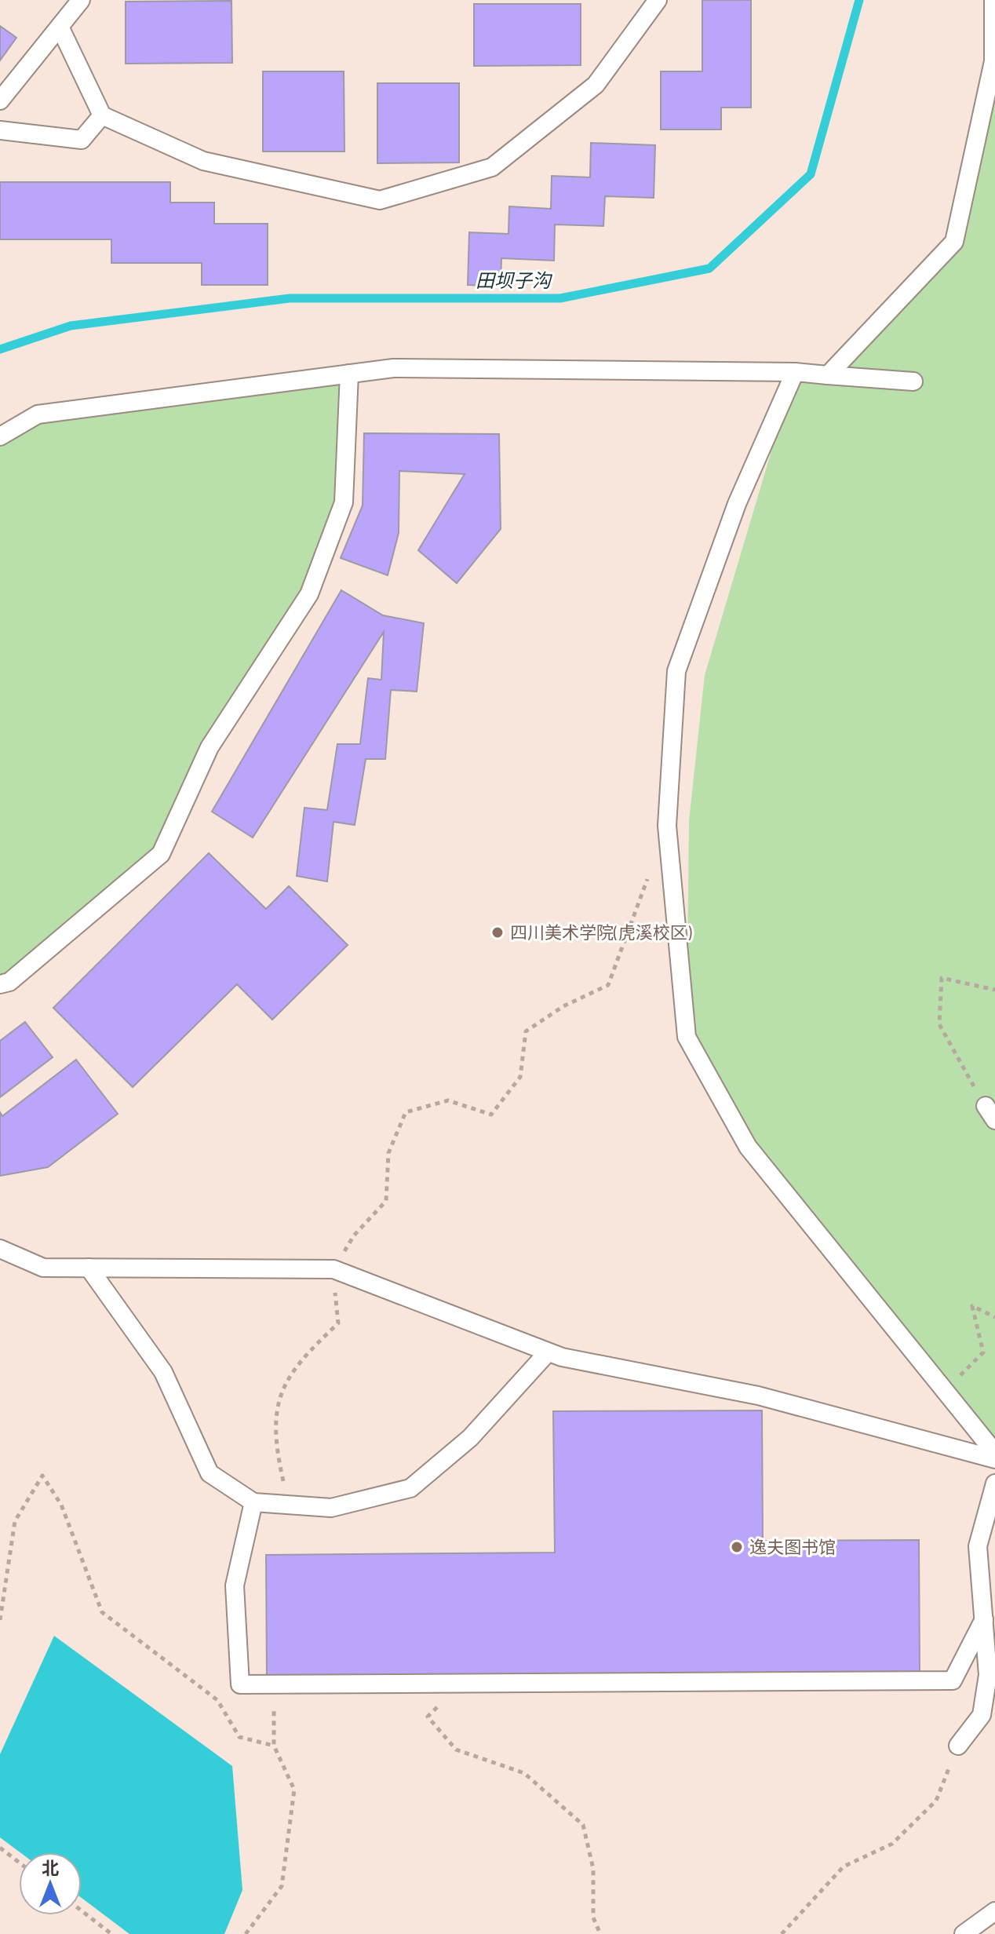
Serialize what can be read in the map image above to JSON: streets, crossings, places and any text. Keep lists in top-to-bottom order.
{
  "water": ["田坝子沟"],
  "places": ["四川美术学院(虎溪校区)", "逸夫图书馆"],
  "north": "top"
}
